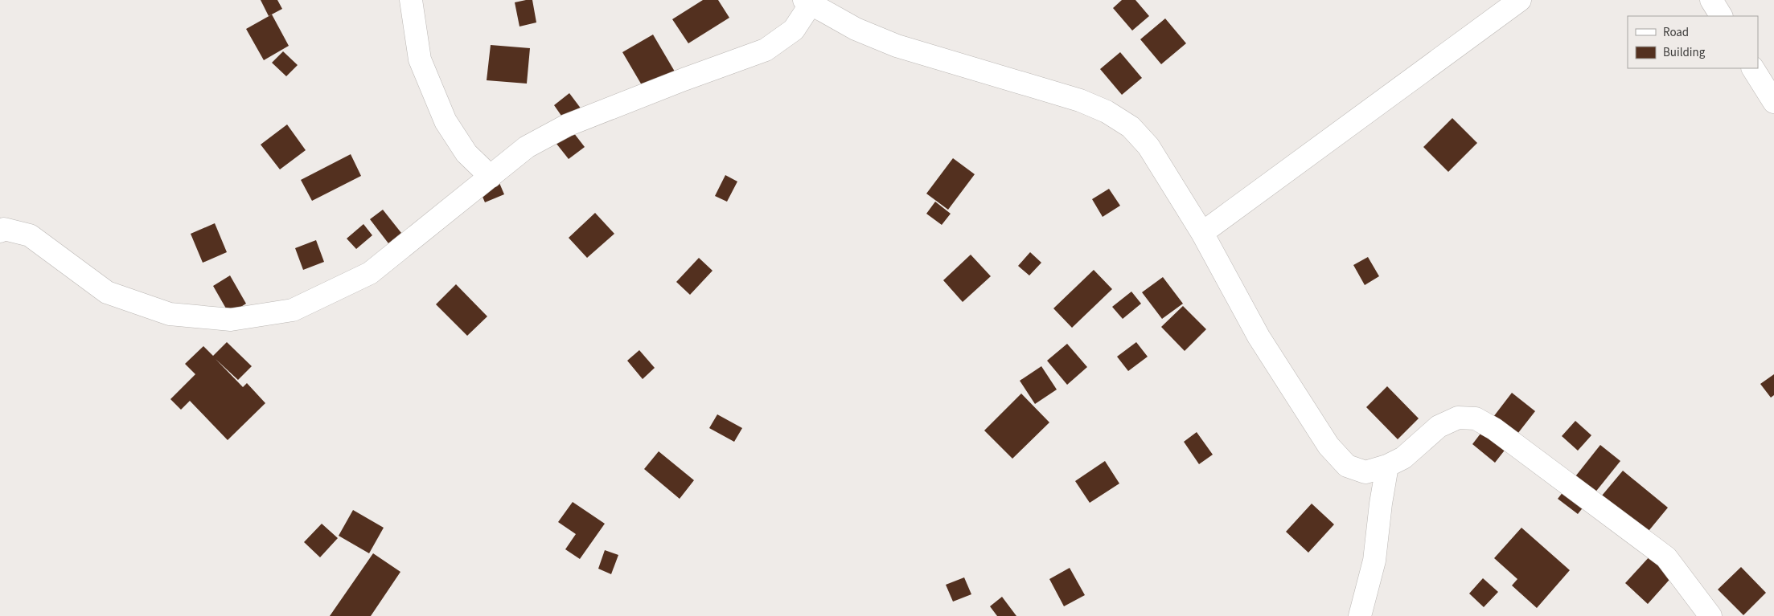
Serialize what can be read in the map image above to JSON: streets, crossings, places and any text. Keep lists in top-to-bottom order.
{
  "legend": ["Road", "Building"]
}
